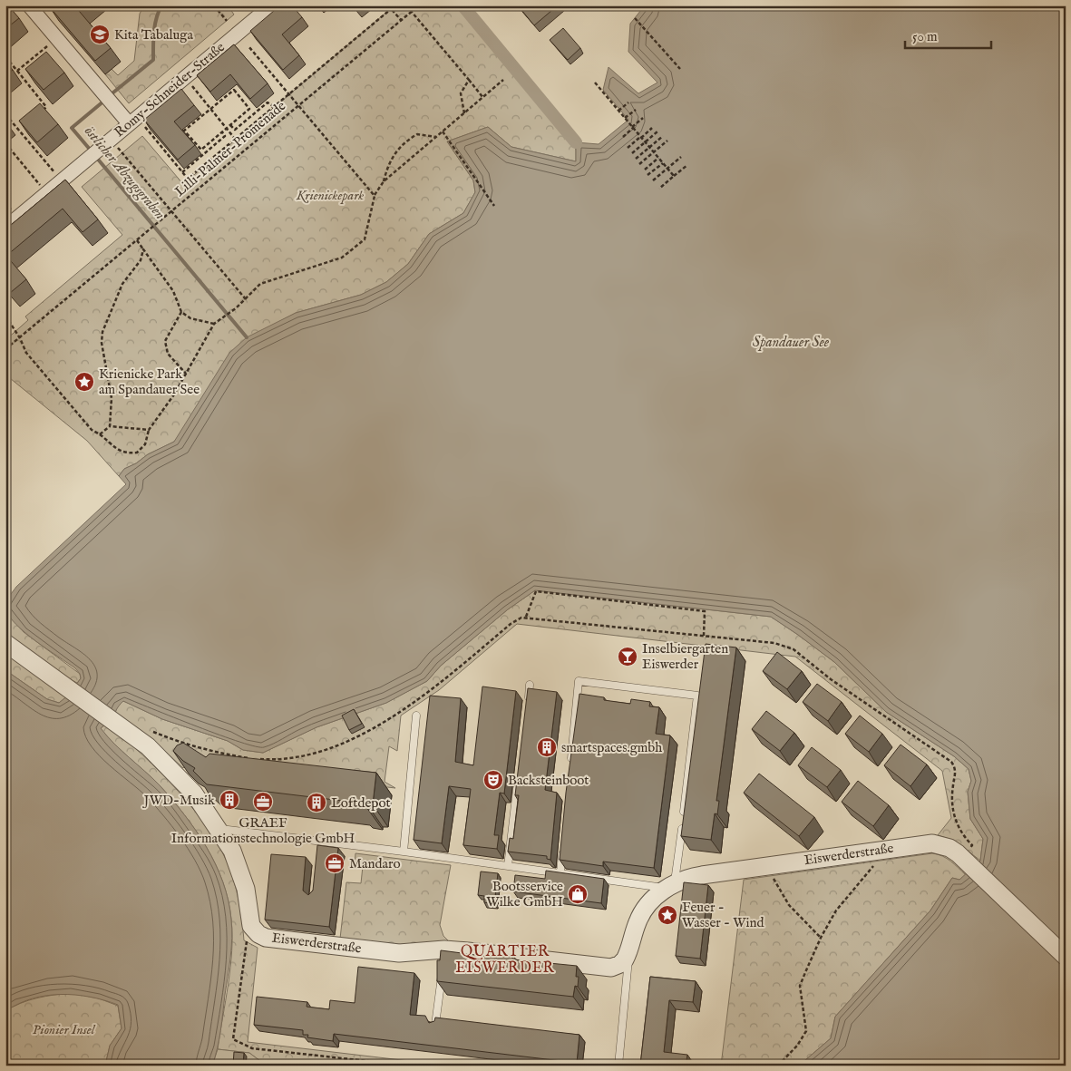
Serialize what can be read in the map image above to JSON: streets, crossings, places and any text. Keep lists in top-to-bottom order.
{
  "streets": {
    "street": ["Romy-Schneider-Straße", "Eiswerderstraße"],
    "path": ["Lilli-Palmer-Promenade"]
  },
  "districts": ["QUARTIER EISWERDER"],
  "water": ["östlicher Abzugsgraben", "Spandauer See"],
  "parks": ["Krienickepark", "Pionier Insel"],
  "places": {
    "school or university": ["Kita Tabaluga"],
    "place": ["Krienicke Park am Spandauer See", "Feuer - Wasser - Wind"],
    "bar": ["Inselbiergarten Eiswerder"],
    "building": ["smartspaces.gmbh", "JWD-Musik", "Loftdepot"],
    "theatre": ["Backsteinboot"],
    "office": ["GRAEF Informationstechnologie GmbH", "Mandaro"],
    "shop": ["Bootsservice Wilke GmbH"]
  },
  "scale_bar": "50 m"
}
